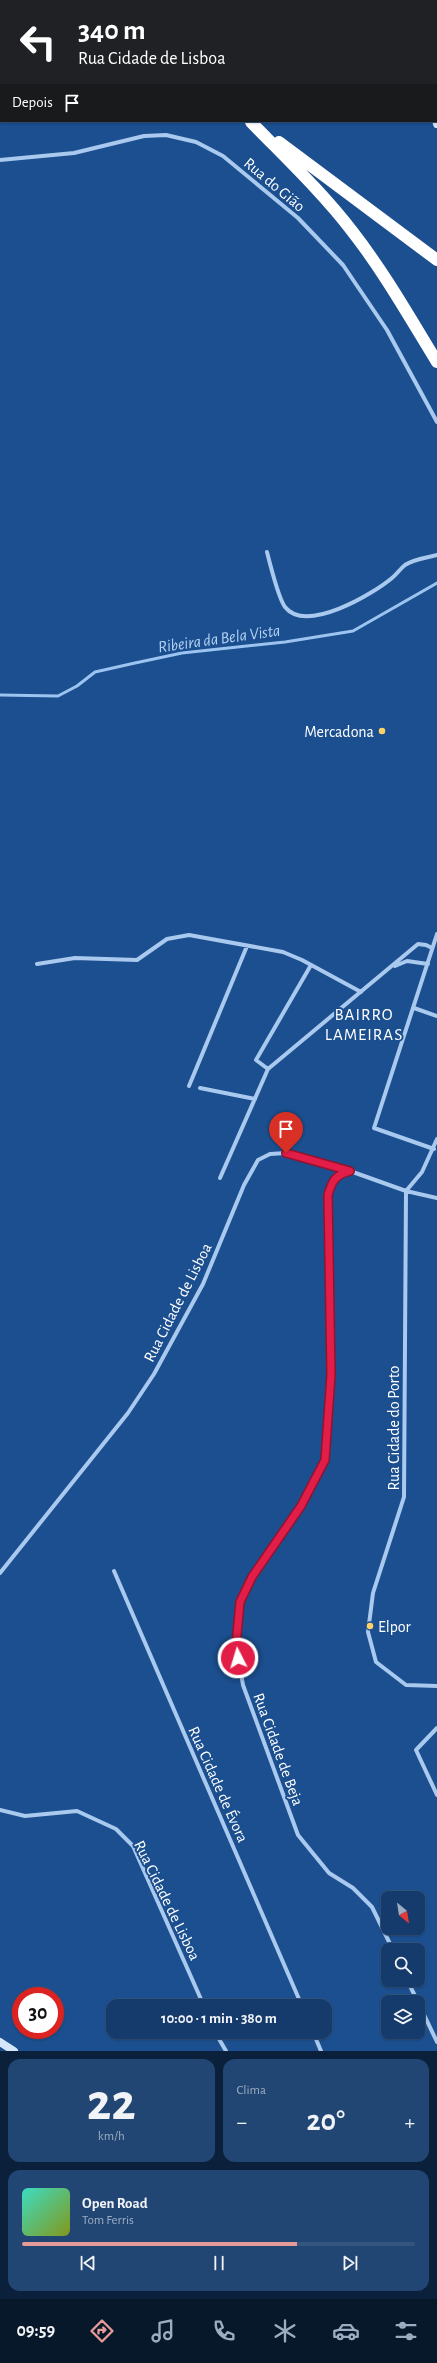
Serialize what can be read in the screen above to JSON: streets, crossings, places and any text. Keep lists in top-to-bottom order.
{
  "streets": {
    "street": [
      "Rua do Gião",
      "Rua Cidade de Lisboa",
      "Rua Cidade do Porto",
      "Rua Cidade de Beja",
      "Rua Cidade de Évora"
    ]
  },
  "crossings": [
    ["Rua Cidade de Lisboa", "Rua Cidade do Porto"],
    ["Rua Cidade de Lisboa", "Rua Cidade de Beja"]
  ],
  "districts": ["BAIRRO LAMEIRAS"],
  "water": ["Ribeira da Bela Vista"],
  "places": ["Mercadona", "Elpor"],
  "north": "bottom right",
  "page": {
    "turn": ["340 m", "Rua Cidade de Lisboa"],
    "then": "Depois",
    "limit": "30",
    "trip": "10:00 · 1 min · 380 m",
    "tile": [
      ["22", "km/h"],
      "Clima"
    ],
    "heat": ["−", "20°", "+"],
    "song": ["Open Road", "Tom Ferris"],
    "tabs": "09:59"
  }
}
